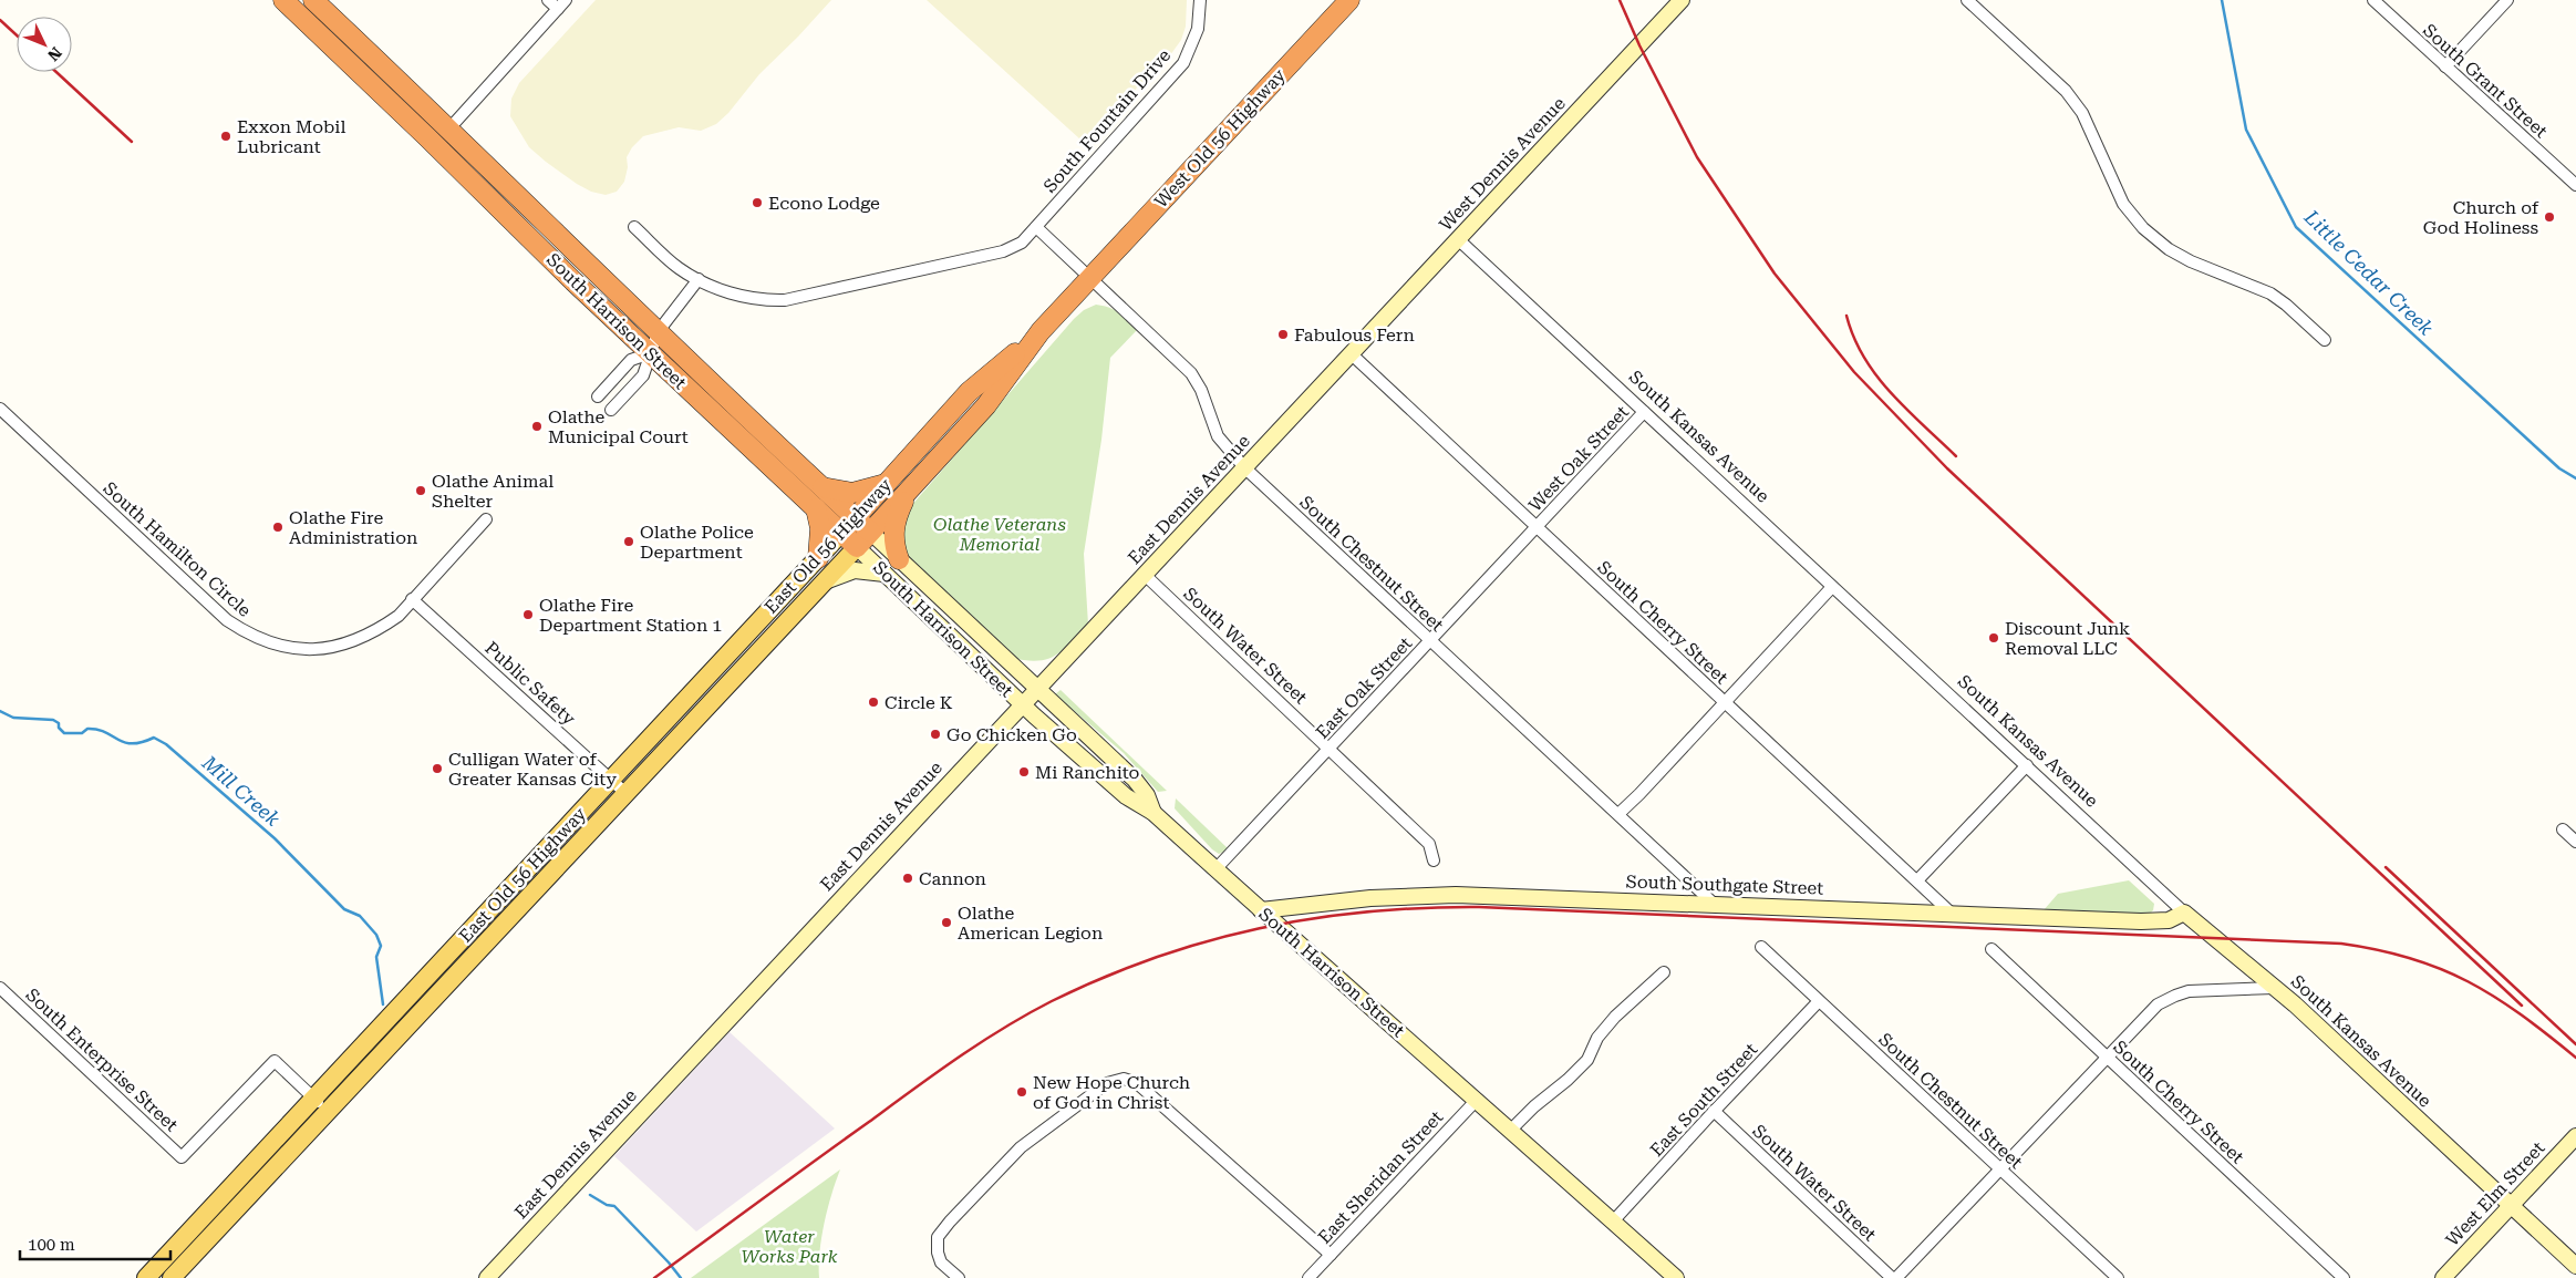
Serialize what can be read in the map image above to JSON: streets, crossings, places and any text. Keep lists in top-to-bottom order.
{
  "streets": {
    "highway": ["West Old 56 Highway", "South Harrison Street", "East Old 56 Highway"],
    "street": [
      "South Grant Street",
      "South Fountain Drive",
      "West Dennis Avenue",
      "South Kansas Avenue",
      "West Oak Street",
      "East Dennis Avenue",
      "South Hamilton Circle",
      "South Chestnut Street",
      "South Cherry Street",
      "South Water Street",
      "Public Safety",
      "East Oak Street",
      "South Southgate Street",
      "South Enterprise Street",
      "East South Street",
      "East Sheridan Street",
      "West Elm Street"
    ]
  },
  "crossings": [
    ["South Fountain Drive", "South Chestnut Street"],
    ["West Old 56 Highway", "East Old 56 Highway"],
    ["West Old 56 Highway", "South Chestnut Street"],
    ["West Dennis Avenue", "South Kansas Avenue"],
    ["West Dennis Avenue", "East Dennis Avenue"],
    ["West Dennis Avenue", "South Cherry Street"],
    ["South Harrison Street", "East Dennis Avenue"],
    ["South Harrison Street", "East Old 56 Highway"],
    ["South Harrison Street", "East Oak Street"],
    ["South Harrison Street", "South Southgate Street"],
    ["South Harrison Street", "East South Street"],
    ["South Harrison Street", "East Sheridan Street"],
    ["South Kansas Avenue", "West Oak Street"],
    ["South Kansas Avenue", "South Southgate Street"],
    ["South Kansas Avenue", "West Elm Street"],
    ["West Oak Street", "South Cherry Street"],
    ["West Oak Street", "East Oak Street"],
    ["East Dennis Avenue", "South Chestnut Street"],
    ["East Dennis Avenue", "South Cherry Street"],
    ["East Dennis Avenue", "South Water Street"],
    ["East Old 56 Highway", "South Chestnut Street"],
    ["East Old 56 Highway", "Public Safety"],
    ["East Old 56 Highway", "South Enterprise Street"],
    ["South Hamilton Circle", "Public Safety"],
    ["South Chestnut Street", "East Oak Street"],
    ["South Chestnut Street", "South Southgate Street"],
    ["South Chestnut Street", "East South Street"],
    ["South Cherry Street", "East Oak Street"],
    ["South Cherry Street", "South Southgate Street"],
    ["South Water Street", "East Oak Street"],
    ["South Water Street", "East South Street"]
  ],
  "water": ["Little Cedar Creek", "Mill Creek"],
  "parks": ["Olathe Veterans Memorial", "Water Works Park"],
  "places": [
    "Exxon Mobil Lubricant",
    "Econo Lodge",
    "Church of God Holiness",
    "Fabulous Fern",
    "Olathe Municipal Court",
    "Olathe Animal Shelter",
    "Olathe Fire Administration",
    "Olathe Police Department",
    "Olathe Fire Department Station 1",
    "Discount Junk Removal LLC",
    "Circle K",
    "Go Chicken Go",
    "Culligan Water of Greater Kansas City",
    "Mi Ranchito",
    "Cannon",
    "Olathe American Legion",
    "New Hope Church of God in Christ"
  ],
  "scale_bar": "100 m",
  "north": "bottom right"
}
